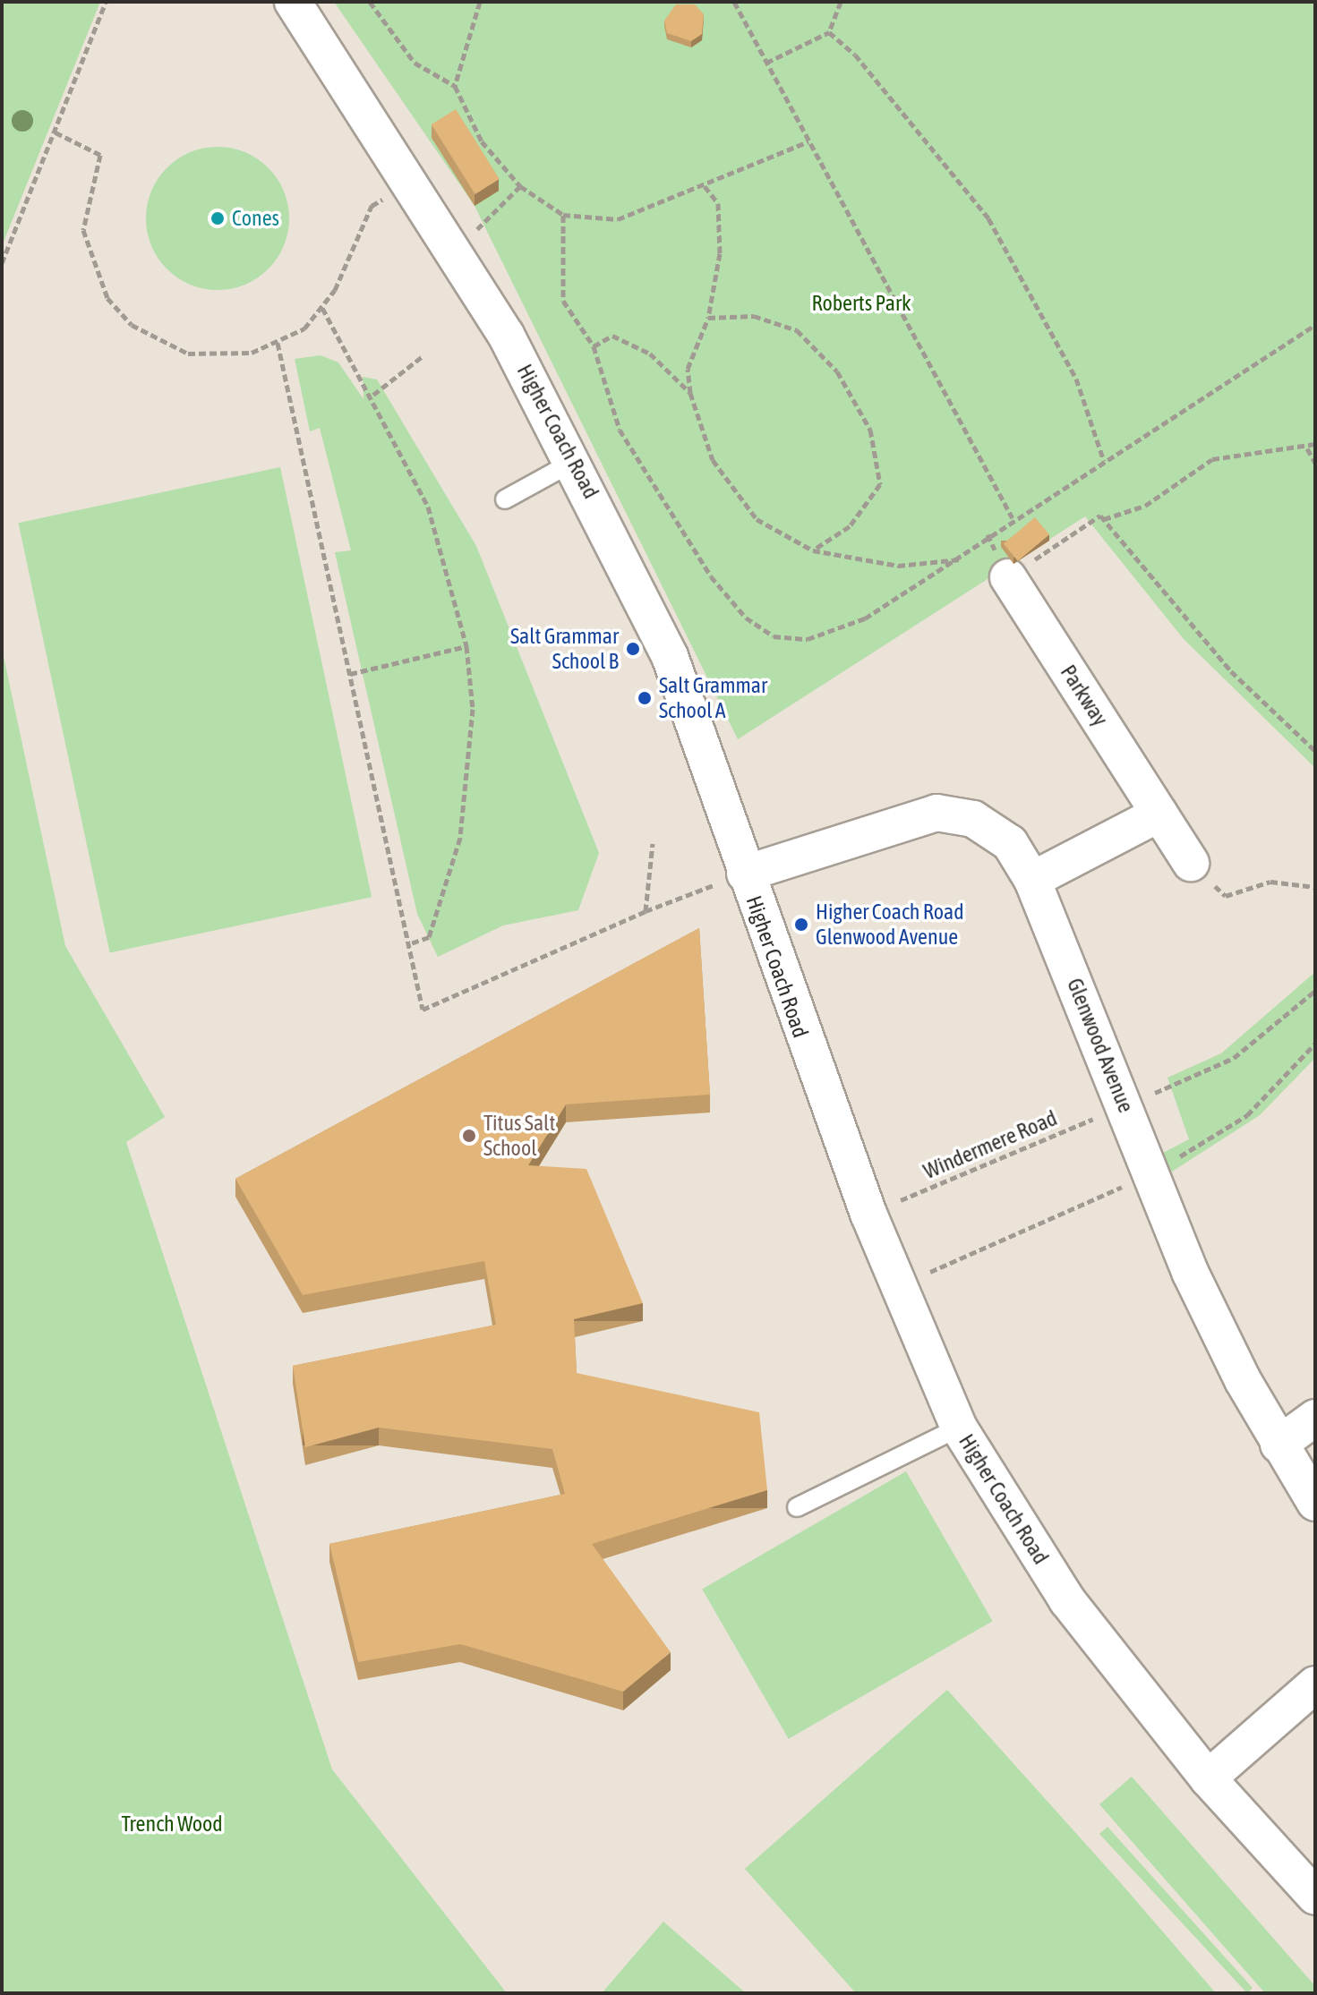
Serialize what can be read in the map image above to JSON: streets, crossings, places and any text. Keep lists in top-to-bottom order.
{
  "streets": {
    "street": ["Higher Coach Road", "Parkway", "Glenwood Avenue"],
    "path": ["Windermere Road"]
  },
  "crossings": [
    ["Higher Coach Road", "Glenwood Avenue"],
    ["Higher Coach Road", "Windermere Road"],
    ["Glenwood Avenue", "Windermere Road"]
  ],
  "parks": ["Roberts Park", "Trench Wood"],
  "places": [
    "Cones",
    "Salt Grammar School B",
    "Salt Grammar School A",
    "Higher Coach Road Glenwood Avenue",
    "Titus Salt School"
  ]
}
